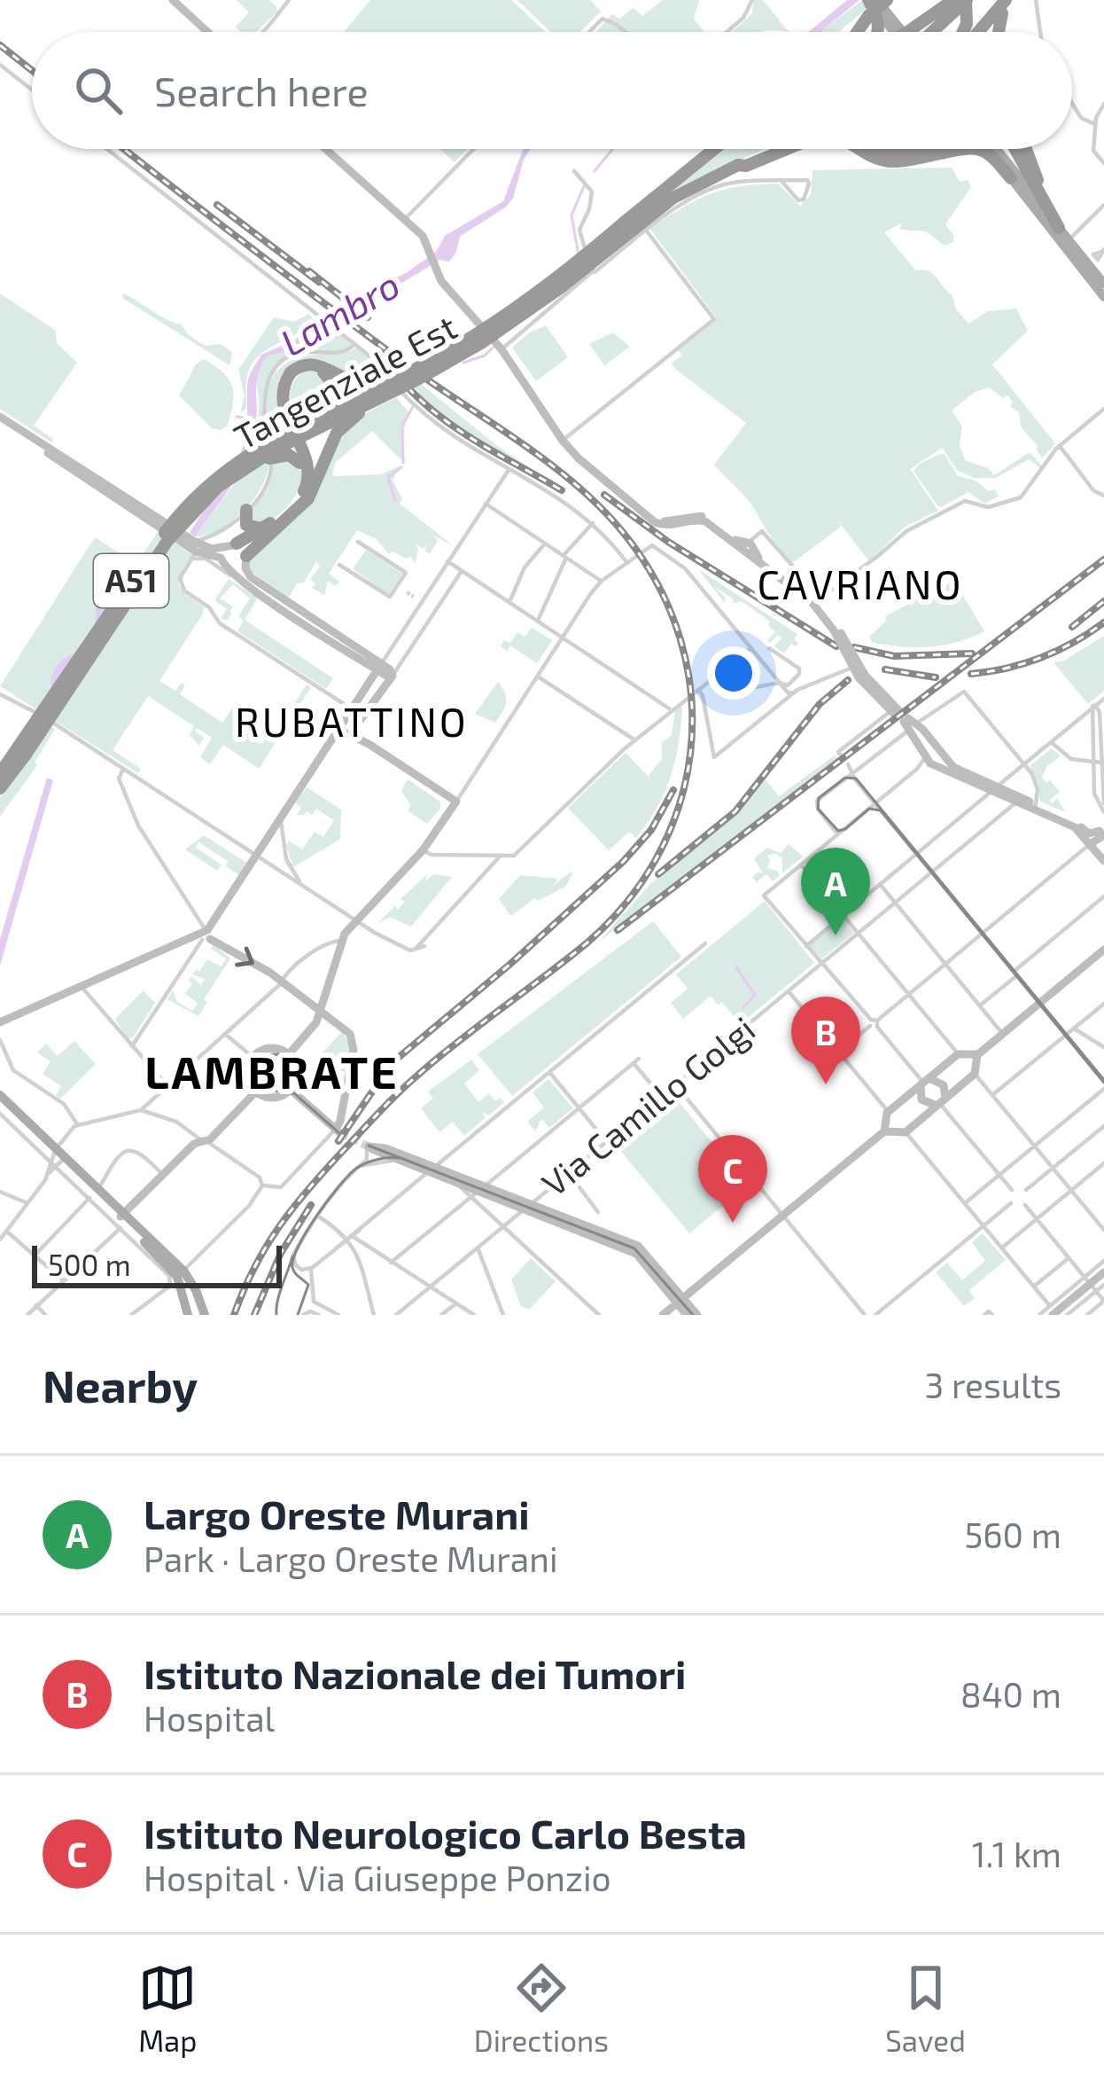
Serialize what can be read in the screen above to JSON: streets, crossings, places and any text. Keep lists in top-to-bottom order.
{
  "streets": {
    "highway": ["Tangenziale Est", "A51"],
    "street": ["Via Camillo Golgi"]
  },
  "districts": ["CAVRIANO", "RUBATTINO", "LAMBRATE"],
  "water": ["Lambro"],
  "scale_bar": "500 m",
  "page": {
    "search": "Search here",
    "pins": ["A", "B", "C"],
    "scale": "500 m",
    "heading": ["Nearby", "3 results"],
    "list": [
      {
        "mark": "A",
        "name": "Largo Oreste Murani",
        "note": "Park · Largo Oreste Murani",
        "value": "560 m"
      },
      {
        "mark": "B",
        "name": "Istituto Nazionale dei Tumori",
        "note": "Hospital",
        "value": "840 m"
      },
      {
        "mark": "C",
        "name": "Istituto Neurologico Carlo Besta",
        "note": "Hospital · Via Giuseppe Ponzio",
        "value": "1.1 km"
      }
    ],
    "nav": ["Map", "Directions", "Saved"]
  }
}
